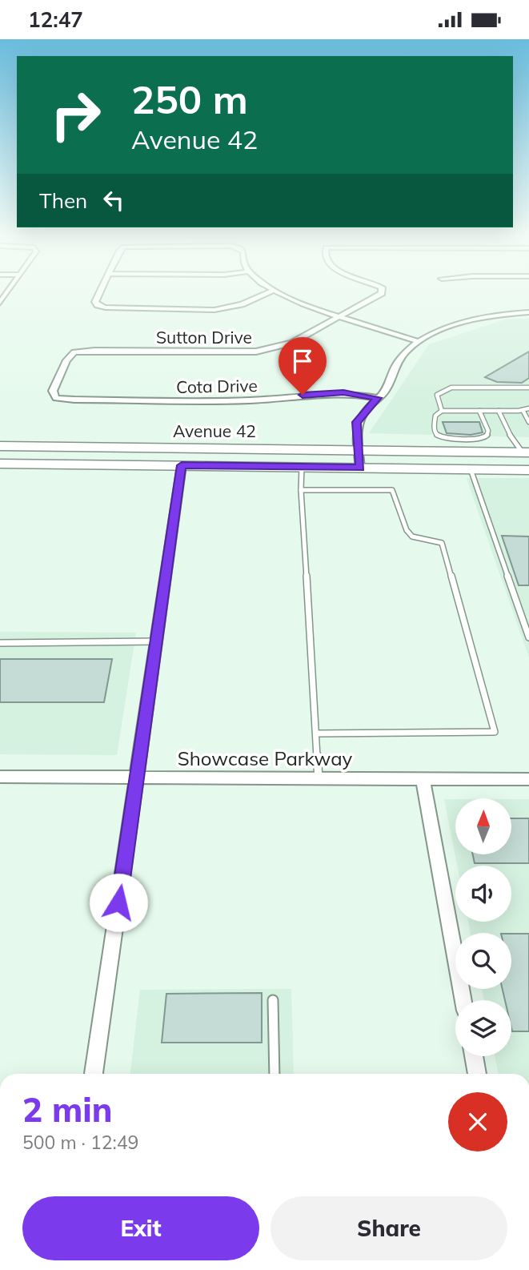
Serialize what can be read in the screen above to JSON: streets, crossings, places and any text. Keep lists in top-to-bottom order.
{
  "streets": {
    "main road": ["Avenue 42"],
    "street": ["Sutton Drive", "Cota Drive", "Showcase Parkway"]
  },
  "crossings": [
    ["Sutton Drive", "Cota Drive"]
  ],
  "north": "top",
  "page": {
    "status": "12:47",
    "turn": ["250 m", "Avenue 42"],
    "then": "Then",
    "heading": ["2 min", "500 m · 12:49"],
    "buttons": ["Exit", "Share"]
  }
}
